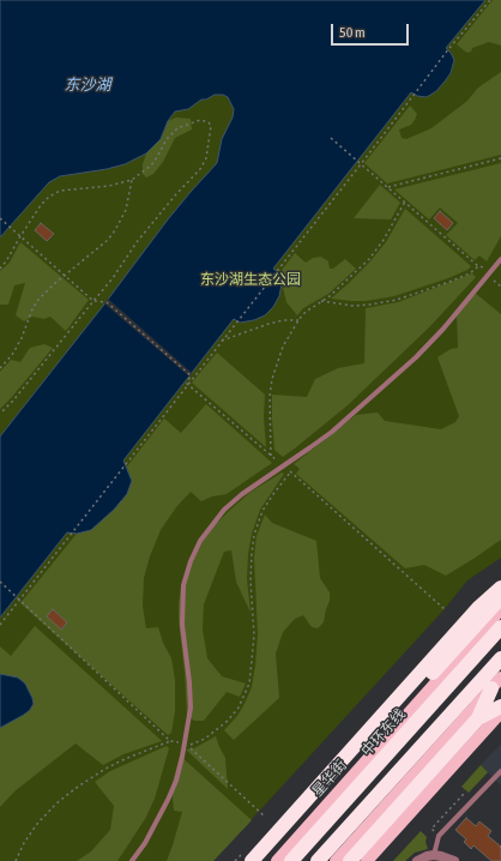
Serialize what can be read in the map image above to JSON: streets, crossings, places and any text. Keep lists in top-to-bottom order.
{
  "streets": {
    "highway": ["中环东线"],
    "main road": ["星华街"]
  },
  "water": ["东沙湖"],
  "parks": ["东沙湖生态公园"],
  "scale_bar": "50 m"
}
